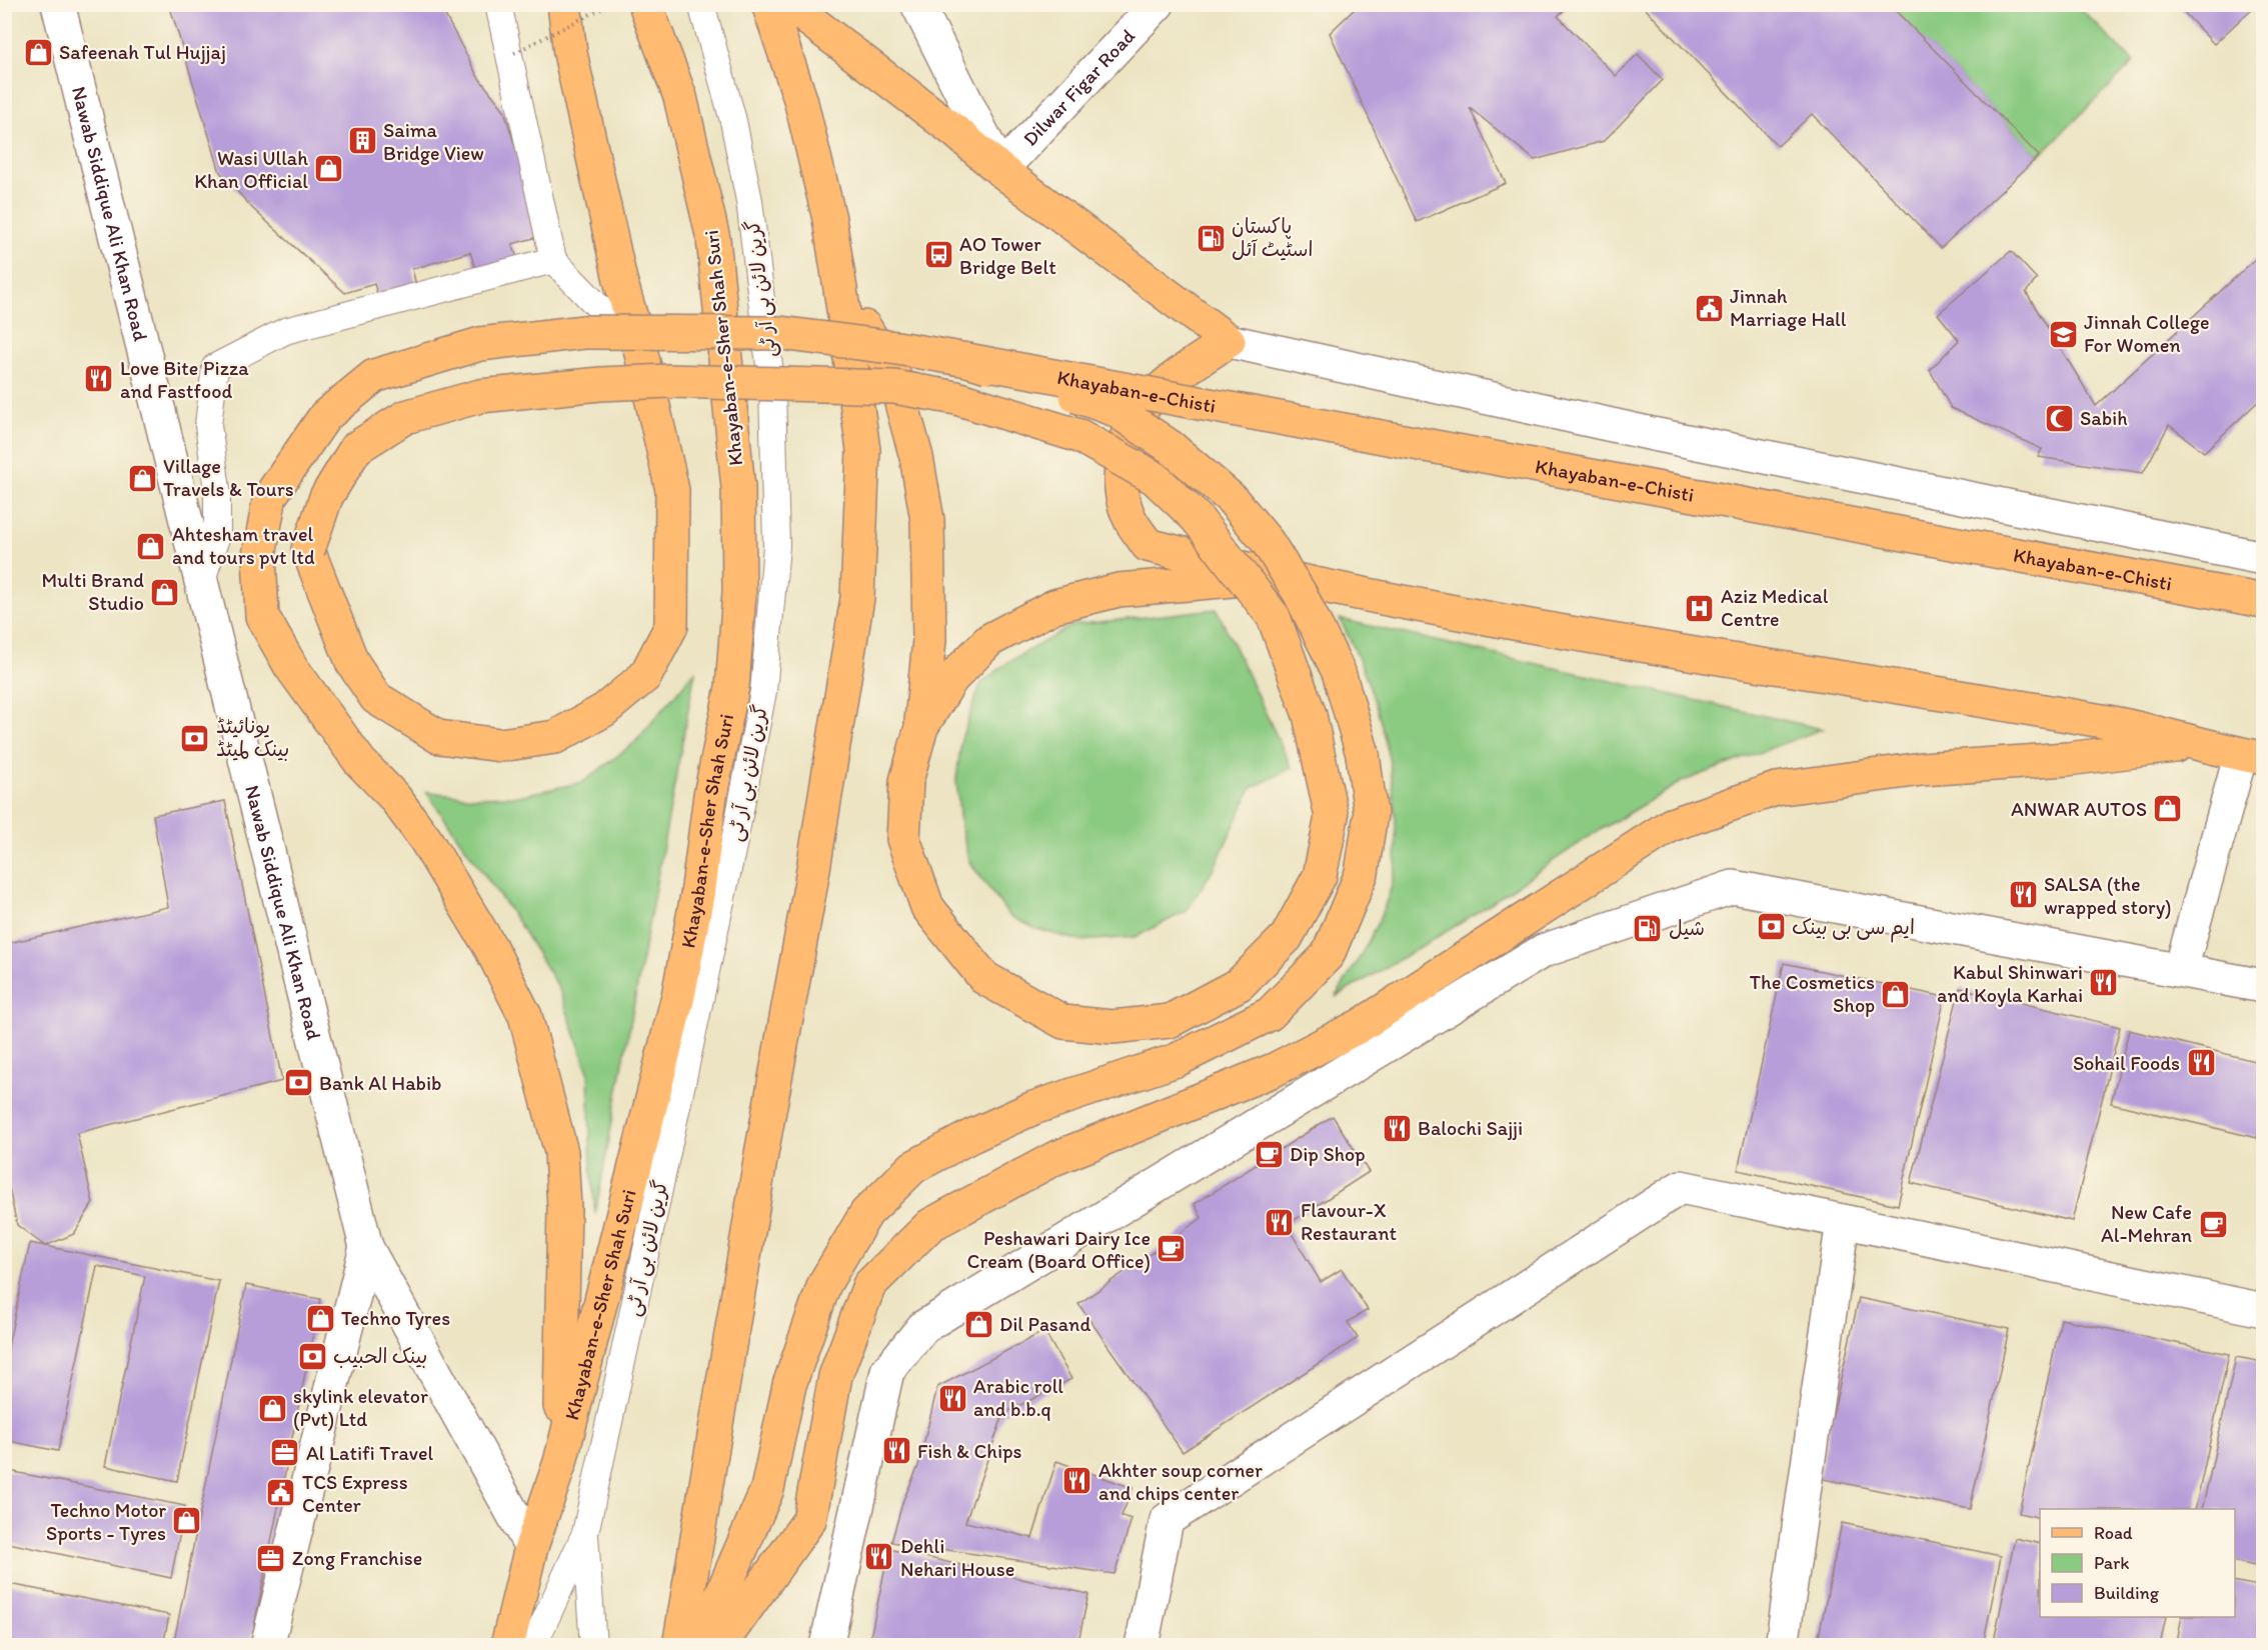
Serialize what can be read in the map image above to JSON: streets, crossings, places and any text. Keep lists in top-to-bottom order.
{
  "streets": {
    "main road": ["Khayaban-e-Sher Shah Suri", "Khayaban-e-Chisti"],
    "street": ["Dilwar Figar Road", "Nawab Siddique Ali Khan Road"],
    "lane": ["گرین لائن بی آر ٹی"]
  },
  "places": {
    "shop": [
      "Safeenah Tul Hujjaj",
      "Wasi Ullah Khan Official",
      "Village Travels & Tours",
      "Ahtesham travel and tours pvt ltd",
      "Multi Brand Studio",
      "ANWAR AUTOS",
      "The Cosmetics Shop",
      "Techno Tyres",
      "Dil Pasand",
      "skylink elevator (Pvt) Ltd",
      "Techno Motor Sports - Tyres"
    ],
    "building": ["Saima Bridge View"],
    "fuel station": ["پاکستان اسٹیٹ آئل", "شیل"],
    "bus stop": ["AO Tower Bridge Belt"],
    "public building": ["Jinnah Marriage Hall", "TCS Express Center"],
    "school or university": ["Jinnah College For Women"],
    "restaurant": [
      "Love Bite Pizza and Fastfood",
      "SALSA (the wrapped story)",
      "Kabul Shinwari and Koyla Karhai",
      "Sohail Foods",
      "Balochi Sajji",
      "Flavour-X Restaurant",
      "Arabic roll and b.b.q",
      "Fish & Chips",
      "Akhter soup corner and chips center",
      "Dehli Nehari House"
    ],
    "mosque": ["Sabih"],
    "hospital": ["Aziz Medical Centre"],
    "bank": [
      "یونائیٹڈ بینک لمیٹڈ",
      "ایم سی بی بینک",
      "Bank Al Habib",
      "بينک الحبيب"
    ],
    "cafe": ["Dip Shop", "New Cafe Al-Mehran", "Peshawari Dairy Ice Cream (Board Office)"],
    "office": ["Al Latifi Travel", "Zong Franchise"]
  },
  "legend": ["Road", "Park", "Building"]
}
